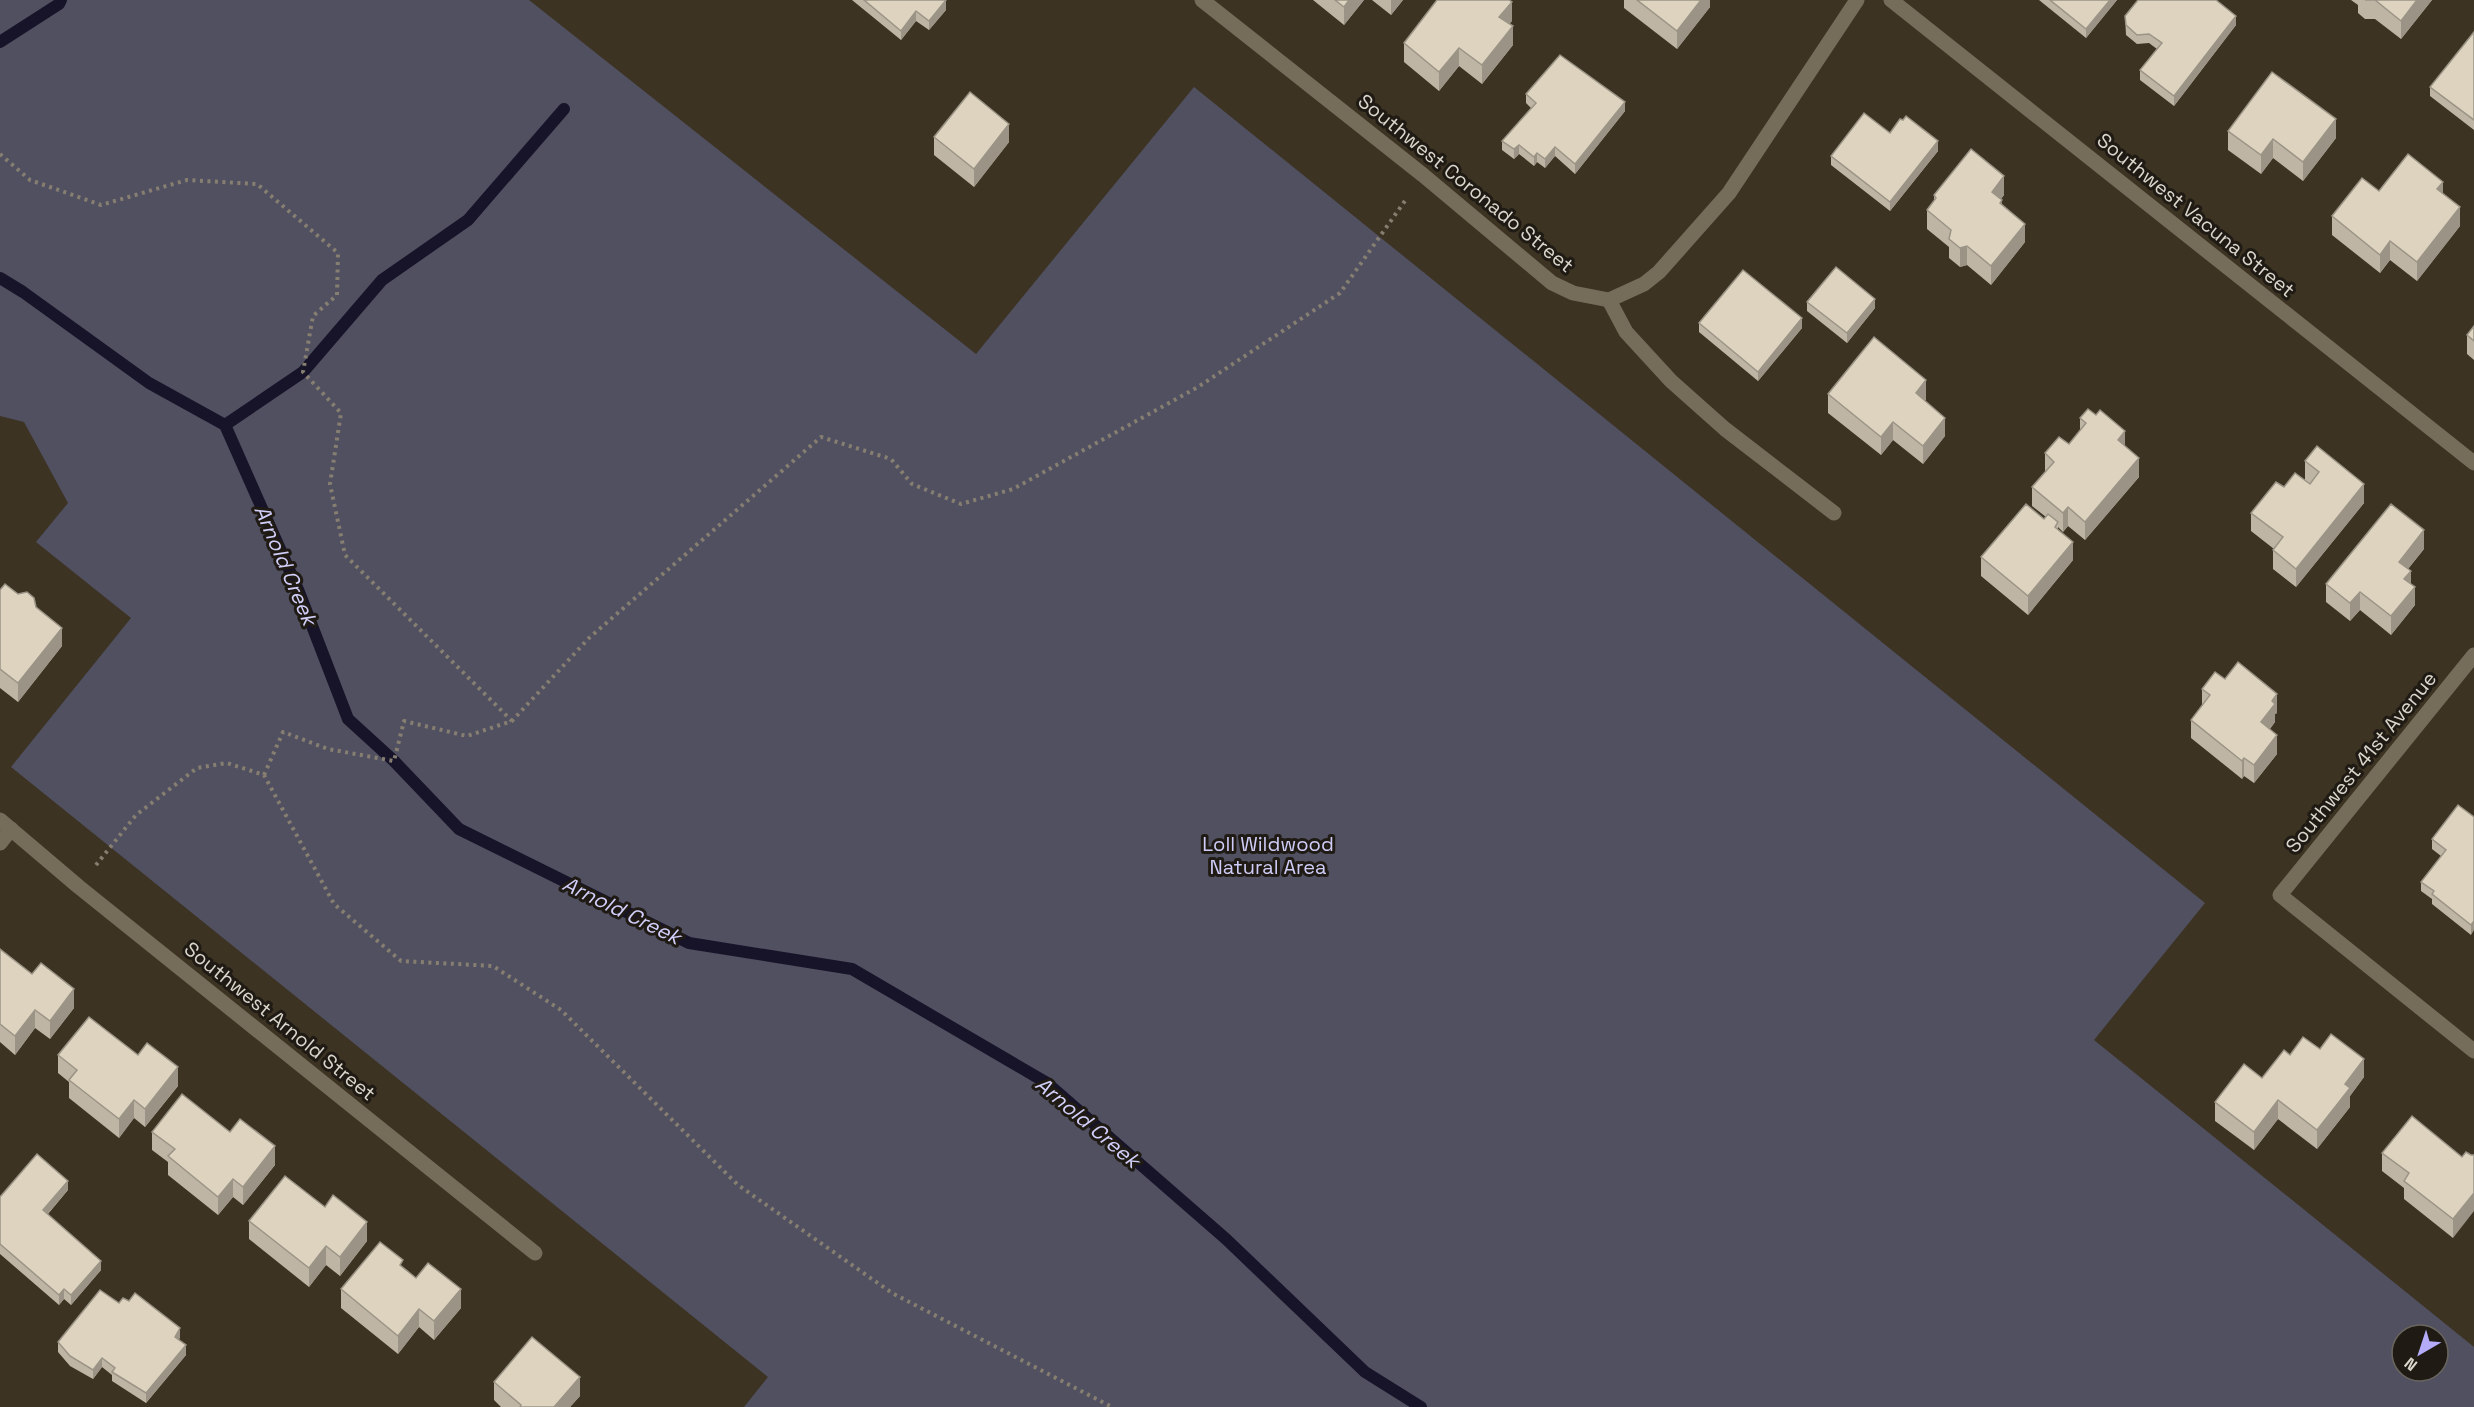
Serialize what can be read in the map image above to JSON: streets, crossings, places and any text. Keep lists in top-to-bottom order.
{
  "streets": {
    "street": [
      "Southwest Coronado Street",
      "Southwest Vacuna Street",
      "Southwest 41st Avenue",
      "Southwest Arnold Street"
    ]
  },
  "water": ["Arnold Creek"],
  "parks": ["Loll Wildwood Natural Area"],
  "north": "bottom left"
}
